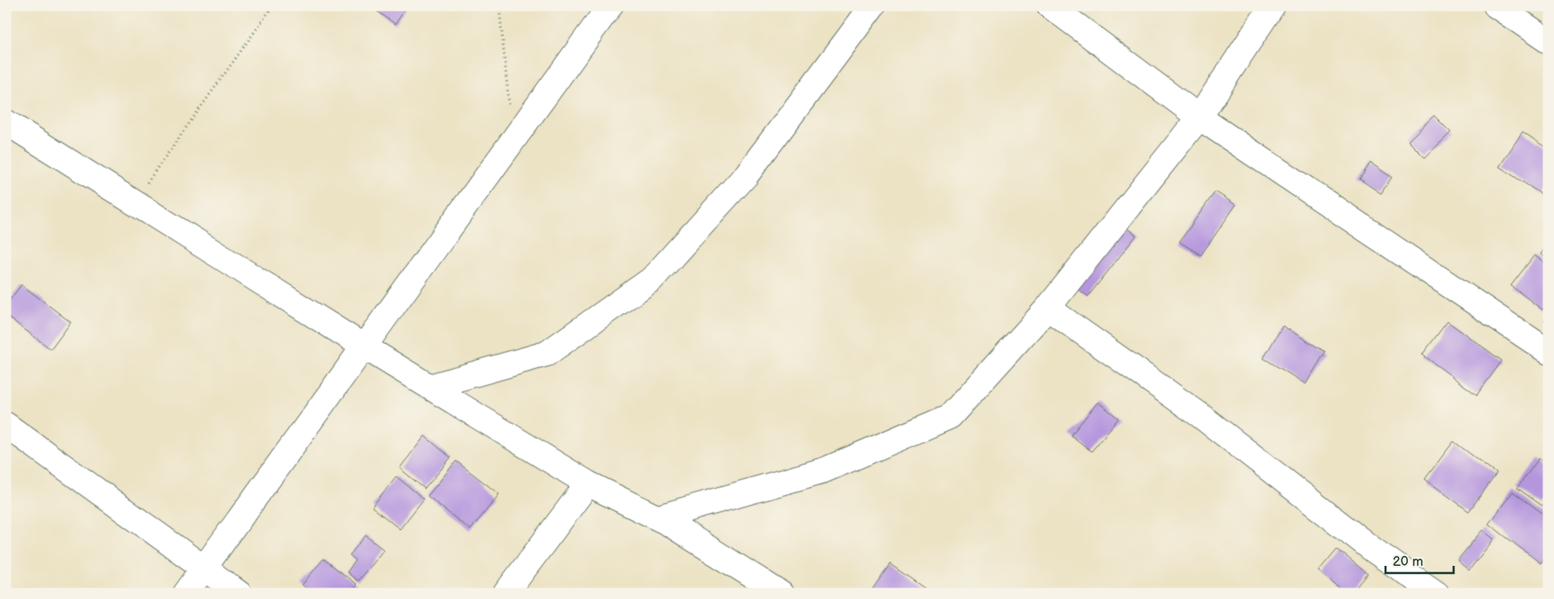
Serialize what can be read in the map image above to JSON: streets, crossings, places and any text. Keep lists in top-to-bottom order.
{
  "scale_bar": "20 m"
}
